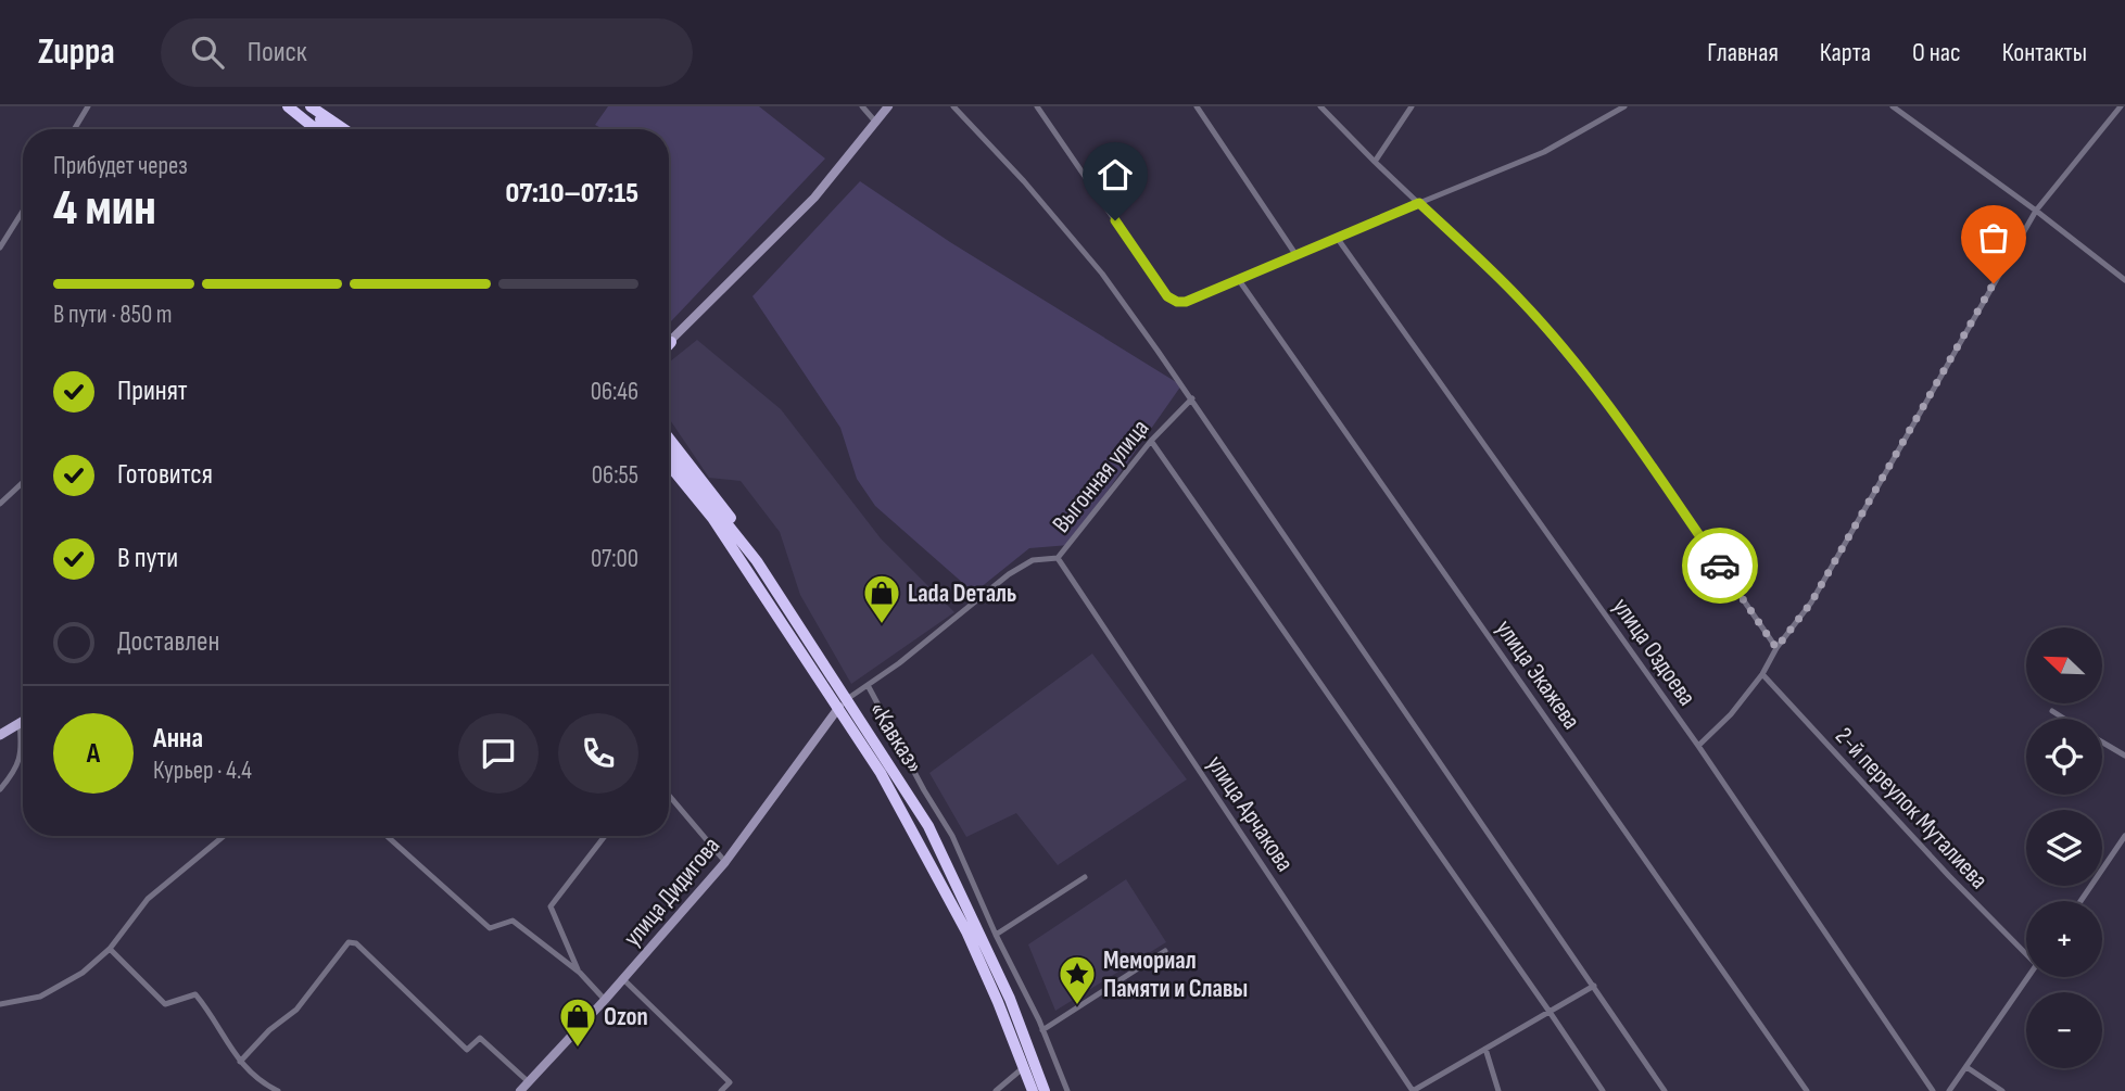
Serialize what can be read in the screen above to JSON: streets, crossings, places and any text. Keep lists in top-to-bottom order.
{
  "streets": {
    "highway": ["«Кавказ»"],
    "street": [
      "Выгонная улица",
      "улица Оздоева",
      "улица Экажева",
      "2-й переулок Муталиева",
      "улица Арчакова",
      "улица Дидигова"
    ]
  },
  "crossings": [
    ["Выгонная улица", "«Кавказ»"],
    ["Выгонная улица", "улица Арчакова"],
    ["Выгонная улица", "улица Дидигова"],
    ["«Кавказ»", "улица Дидигова"]
  ],
  "places": {
    "shop": ["Lada Dеталь", "Ozon"],
    "place": ["Мемориал Памяти и Славы"]
  },
  "north": "top left",
  "page": {
    "header": "Zuppa",
    "search": "Поиск",
    "nav": [
      "Главная",
      "Карта",
      "О нас",
      "Контакты"
    ],
    "heading": ["4 мин", "Прибудет через", "07:10–07:15"],
    "panel": ["Анна", "Курьер · 4.4"],
    "bar": "В пути · 850 m",
    "list": [
      ["Принят", "06:46"],
      ["Готовится", "06:55"],
      ["В пути", "07:00"],
      "Доставлен"
    ],
    "map_buttons": ["+", "−"],
    "round": "А"
  }
}
